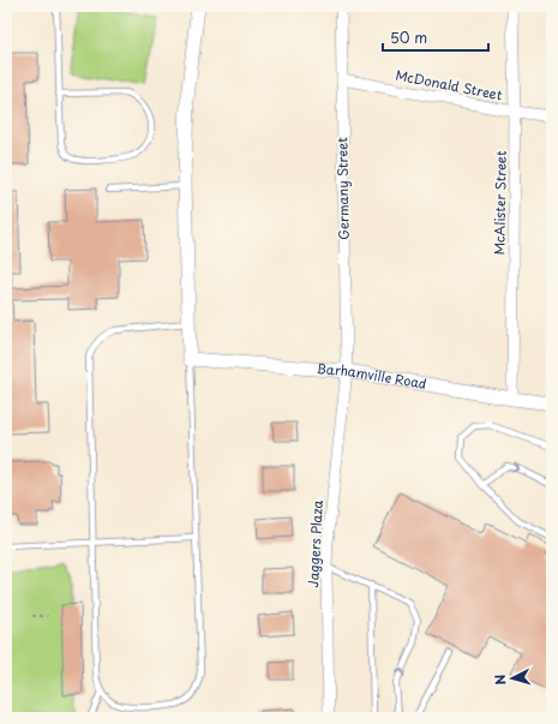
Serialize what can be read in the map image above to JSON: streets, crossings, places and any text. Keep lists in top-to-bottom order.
{
  "streets": {
    "street": [
      "McDonald Street",
      "Germany Street",
      "McAlister Street",
      "Barhamville Road",
      "Jaggers Plaza"
    ]
  },
  "crossings": [
    ["McDonald Street", "Germany Street"],
    ["McDonald Street", "McAlister Street"],
    ["Germany Street", "Barhamville Road"],
    ["Germany Street", "Jaggers Plaza"],
    ["McAlister Street", "Barhamville Road"],
    ["Barhamville Road", "Jaggers Plaza"]
  ],
  "scale_bar": "50 m",
  "north": "left"
}
